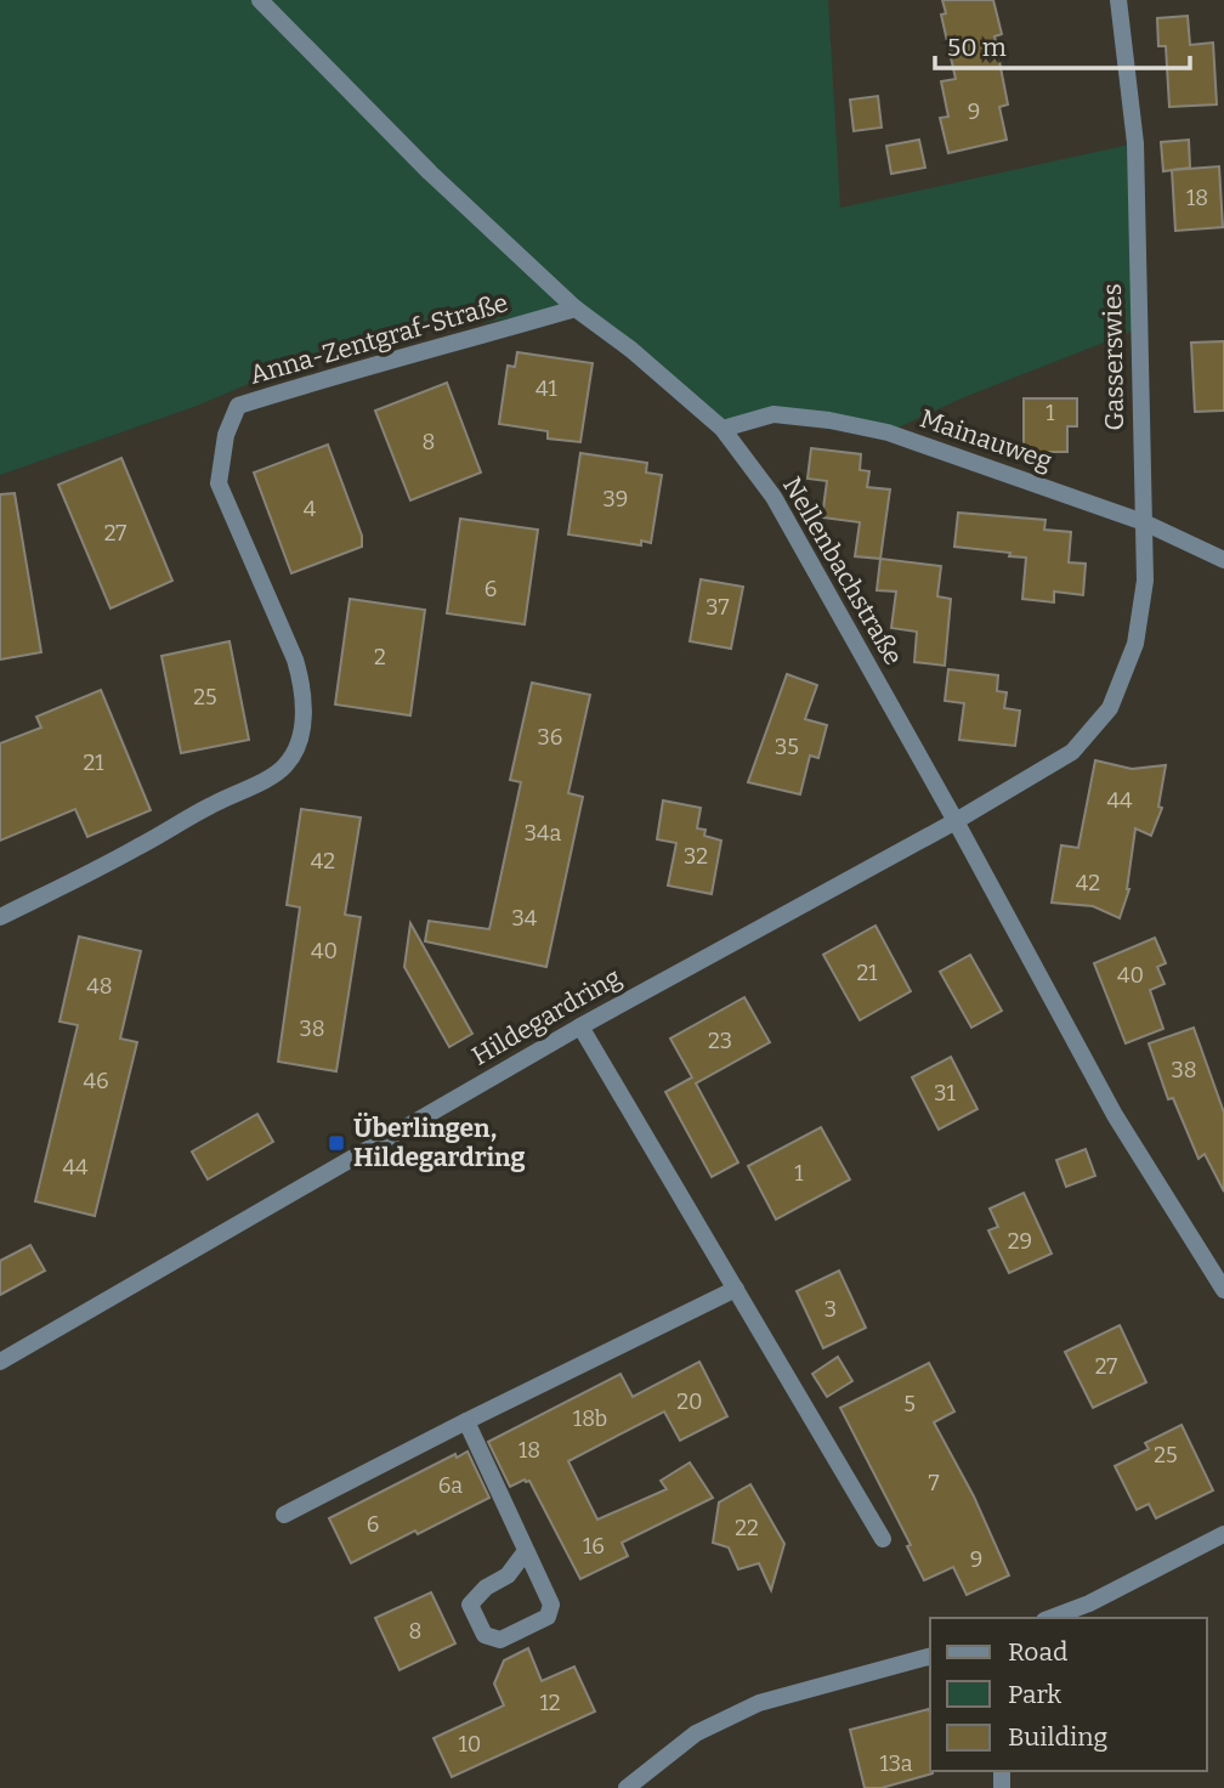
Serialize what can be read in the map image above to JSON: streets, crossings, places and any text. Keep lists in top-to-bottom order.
{
  "streets": {
    "street": [
      "Anna-Zentgraf-Straße",
      "Gasserswies",
      "Mainauweg",
      "Nellenbachstraße",
      "Hildegardring"
    ]
  },
  "crossings": [
    ["Anna-Zentgraf-Straße", "Nellenbachstraße"],
    ["Gasserswies", "Mainauweg"],
    ["Gasserswies", "Hildegardring"],
    ["Mainauweg", "Nellenbachstraße"],
    ["Nellenbachstraße", "Hildegardring"]
  ],
  "places": {
    "transit": ["Überlingen, Hildegardring"]
  },
  "house_numbers": [
    "9",
    "18",
    "41",
    "1",
    "8",
    "39",
    "4",
    "27",
    "6",
    "37",
    "2",
    "25",
    "36",
    "35",
    "21",
    "44",
    "34a",
    "32",
    "42",
    "42",
    "34",
    "40",
    "21",
    "40",
    "48",
    "38",
    "23",
    "38",
    "46",
    "31",
    "44",
    "1",
    "29",
    "3",
    "27",
    "20",
    "5",
    "18b",
    "18",
    "25",
    "7",
    "6a",
    "6",
    "22",
    "16",
    "9",
    "8",
    "12",
    "10",
    "13a"
  ],
  "legend": ["Road", "Park", "Building"],
  "scale_bar": "50 m"
}
